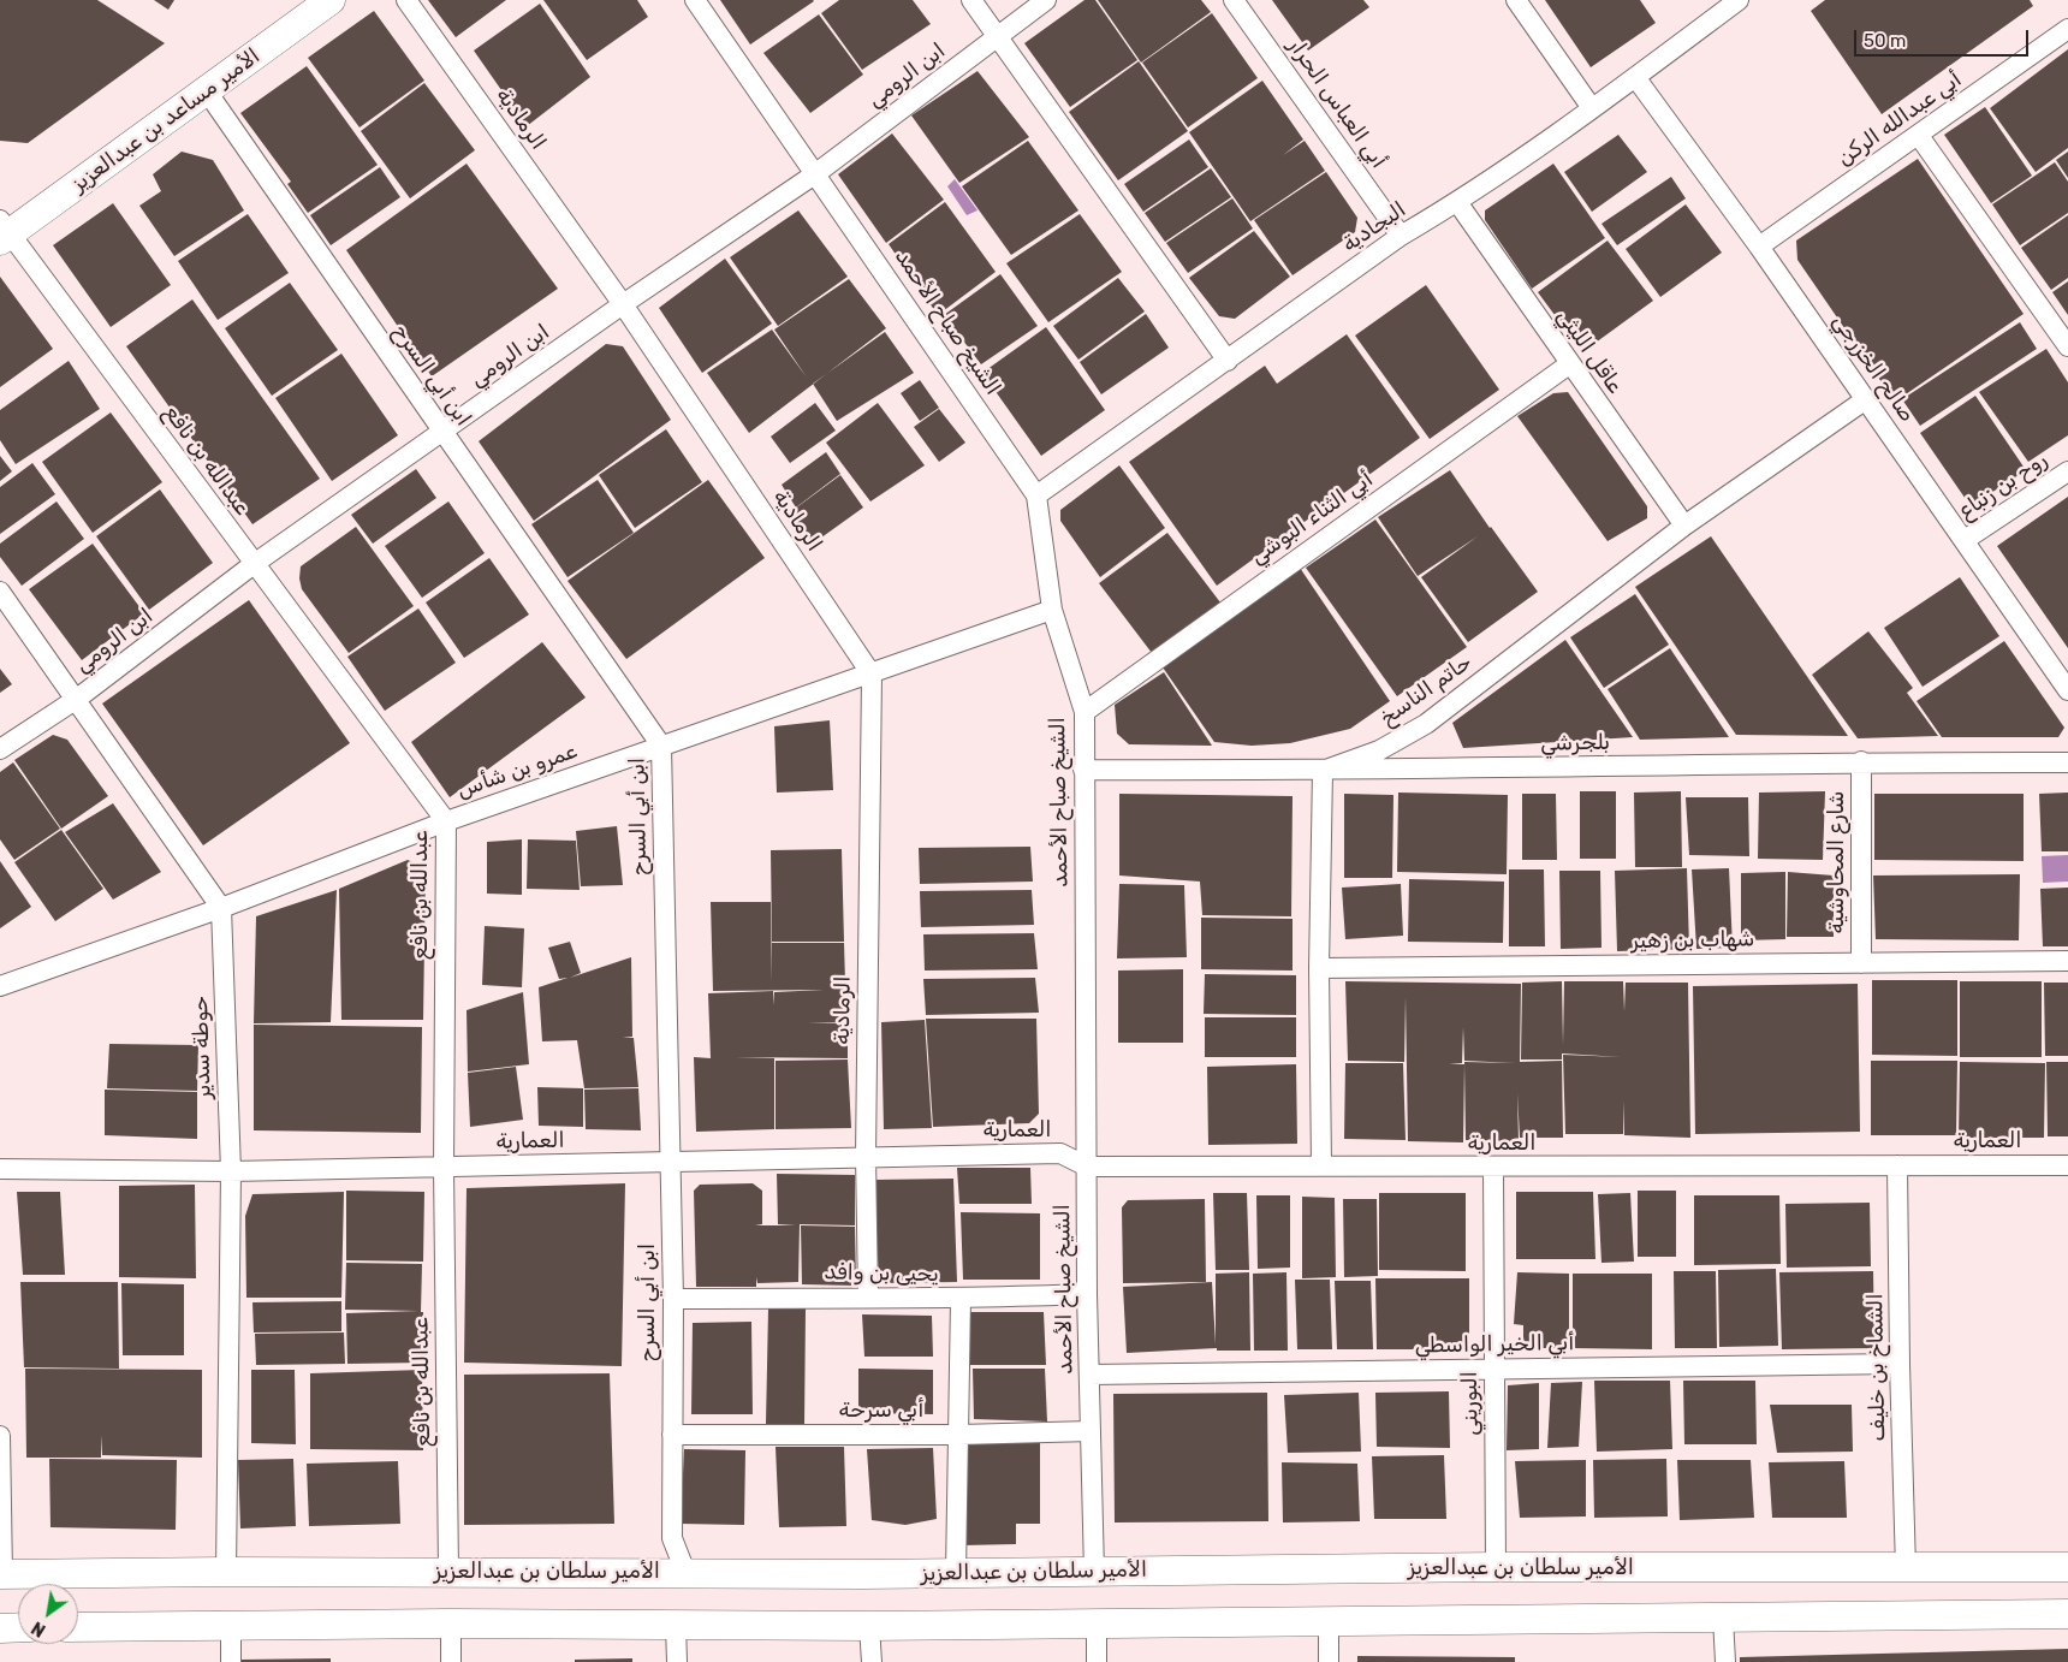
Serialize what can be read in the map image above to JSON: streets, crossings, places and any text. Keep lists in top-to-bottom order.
{
  "streets": {
    "street": [
      "ابن الرومي",
      "أبي العباس الحرار",
      "الرمادية",
      "أبي عبدالله الركن",
      "الأمير مساعد بن عبدالعزيز",
      "البجادية",
      "الشيخ صباح الأحمد",
      "عاقل الليثي",
      "صالح الخزرجي",
      "ابن أبي السرح",
      "عبدالله بن نافع",
      "روح بن زنباع",
      "أبي الثناء البوشي",
      "حاتم الناسخ",
      "بلجرشي",
      "عمرو بن شأس",
      "شارع المحاوشية",
      "شهاب بن زهير",
      "حوطة سدير",
      "العمارية",
      "يحيى بن وافد",
      "أبي الخير الواسطي",
      "الشماخ بن خليف",
      "البوريني",
      "أبي سرحة",
      "الأمير سلطان بن عبدالعزيز"
    ]
  },
  "crossings": [
    ["ابن الرومي", "الرمادية"],
    ["ابن الرومي", "الشيخ صباح الأحمد"],
    ["ابن الرومي", "ابن أبي السرح"],
    ["ابن الرومي", "عبدالله بن نافع"],
    ["أبي العباس الحرار", "البجادية"],
    ["الرمادية", "عمرو بن شأس"],
    ["الرمادية", "العمارية"],
    ["الرمادية", "يحيى بن وافد"],
    ["أبي عبدالله الركن", "صالح الخزرجي"],
    ["الأمير مساعد بن عبدالعزيز", "ابن أبي السرح"],
    ["الأمير مساعد بن عبدالعزيز", "عبدالله بن نافع"],
    ["البجادية", "الشيخ صباح الأحمد"],
    ["البجادية", "عاقل الليثي"],
    ["البجادية", "صالح الخزرجي"],
    ["الشيخ صباح الأحمد", "أبي الثناء البوشي"],
    ["الشيخ صباح الأحمد", "بلجرشي"],
    ["الشيخ صباح الأحمد", "عمرو بن شأس"],
    ["الشيخ صباح الأحمد", "العمارية"],
    ["الشيخ صباح الأحمد", "يحيى بن وافد"],
    ["الشيخ صباح الأحمد", "أبي الخير الواسطي"],
    ["الشيخ صباح الأحمد", "أبي سرحة"],
    ["الشيخ صباح الأحمد", "الأمير سلطان بن عبدالعزيز"],
    ["عاقل الليثي", "أبي الثناء البوشي"],
    ["عاقل الليثي", "حاتم الناسخ"],
    ["صالح الخزرجي", "روح بن زنباع"],
    ["صالح الخزرجي", "حاتم الناسخ"],
    ["ابن أبي السرح", "عمرو بن شأس"],
    ["ابن أبي السرح", "العمارية"],
    ["ابن أبي السرح", "يحيى بن وافد"],
    ["ابن أبي السرح", "أبي سرحة"],
    ["ابن أبي السرح", "الأمير سلطان بن عبدالعزيز"],
    ["عبدالله بن نافع", "عمرو بن شأس"],
    ["عبدالله بن نافع", "العمارية"],
    ["عبدالله بن نافع", "الأمير سلطان بن عبدالعزيز"],
    ["حاتم الناسخ", "بلجرشي"],
    ["بلجرشي", "شارع المحاوشية"],
    ["عمرو بن شأس", "حوطة سدير"],
    ["شارع المحاوشية", "شهاب بن زهير"],
    ["حوطة سدير", "العمارية"],
    ["حوطة سدير", "الأمير سلطان بن عبدالعزيز"],
    ["العمارية", "الشماخ بن خليف"],
    ["العمارية", "البوريني"],
    ["أبي الخير الواسطي", "الشماخ بن خليف"],
    ["أبي الخير الواسطي", "البوريني"],
    ["الشماخ بن خليف", "الأمير سلطان بن عبدالعزيز"],
    ["البوريني", "الأمير سلطان بن عبدالعزيز"]
  ],
  "scale_bar": "50 m",
  "north": "bottom left"
}
